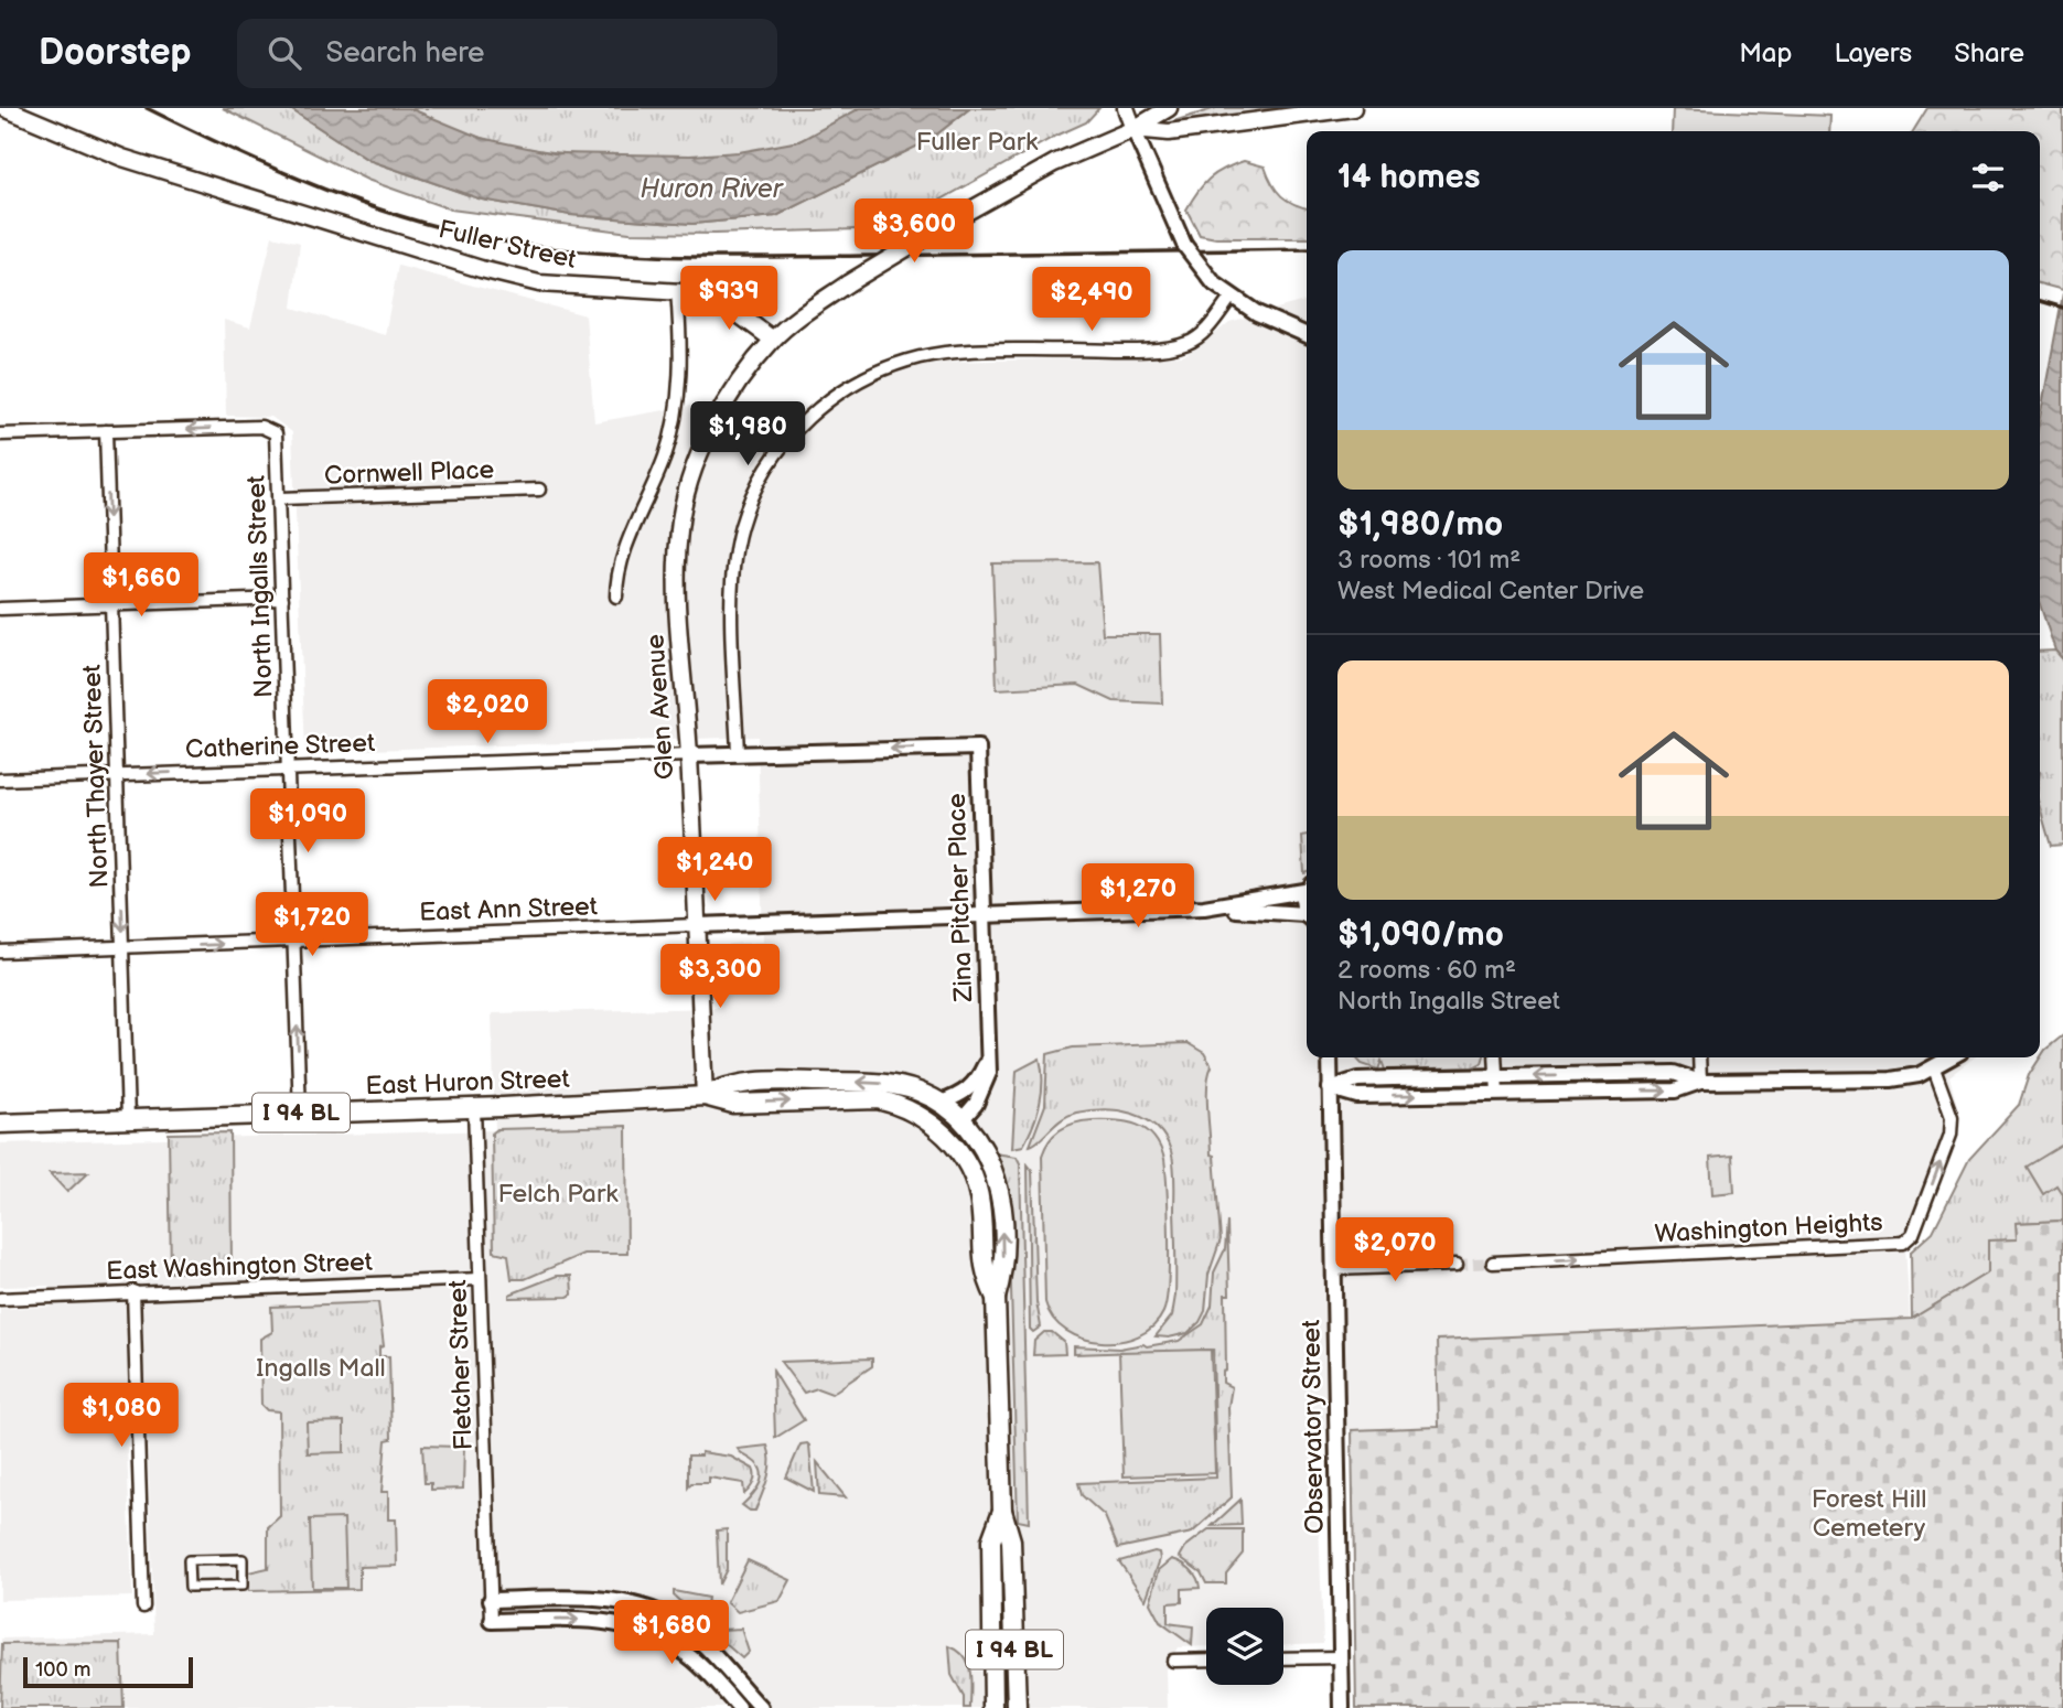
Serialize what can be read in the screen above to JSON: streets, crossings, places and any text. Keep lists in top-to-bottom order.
{
  "streets": {
    "main road": [
      "Fuller Street",
      "Glen Avenue",
      "East Huron Street",
      "I 94 BL"
    ],
    "street": [
      "Cornwell Place",
      "North Ingalls Street",
      "Catherine Street",
      "North Thayer Street",
      "Zina Pitcher Place",
      "East Ann Street",
      "Washington Heights",
      "East Washington Street",
      "Fletcher Street",
      "Observatory Street"
    ]
  },
  "crossings": [
    ["Fuller Street", "Glen Avenue"],
    ["Cornwell Place", "North Ingalls Street"],
    ["North Ingalls Street", "Catherine Street"],
    ["North Ingalls Street", "North Thayer Street"],
    ["North Ingalls Street", "East Ann Street"],
    ["North Ingalls Street", "East Huron Street"],
    ["Glen Avenue", "Catherine Street"],
    ["Glen Avenue", "East Ann Street"],
    ["Glen Avenue", "East Huron Street"],
    ["Catherine Street", "North Thayer Street"],
    ["Catherine Street", "Zina Pitcher Place"],
    ["North Thayer Street", "East Ann Street"],
    ["North Thayer Street", "East Huron Street"],
    ["Zina Pitcher Place", "East Ann Street"],
    ["Zina Pitcher Place", "East Huron Street"],
    ["Zina Pitcher Place", "I 94 BL"],
    ["East Huron Street", "I 94 BL"],
    ["East Huron Street", "Fletcher Street"],
    ["East Washington Street", "Fletcher Street"]
  ],
  "one_way": ["Catherine Street", "North Thayer Street", "Washington Heights"],
  "water": ["Huron River"],
  "parks": [
    "Fuller Park",
    "Felch Park",
    "Ingalls Mall",
    "Forest Hill Cemetery"
  ],
  "scale_bar": "100 m",
  "page": {
    "header": "Doorstep",
    "search": "Search here",
    "nav": ["Map", "Layers", "Share"],
    "heading": "14 homes",
    "price": [
      "$3,600",
      "$939",
      "$2,490",
      "$1,980",
      "$1,660",
      "$2,020",
      "$1,090",
      "$1,240",
      "$1,270",
      "$1,720",
      "$3,300",
      "$2,070",
      "$1,080",
      "$1,680"
    ],
    "list": [
      {
        "name": "$1,980/mo",
        "note": "3 rooms · 101 m² · West Medical Center Drive"
      },
      {
        "name": "$1,090/mo",
        "note": "2 rooms · 60 m² · North Ingalls Street"
      }
    ],
    "scale": "100 m"
  }
}
